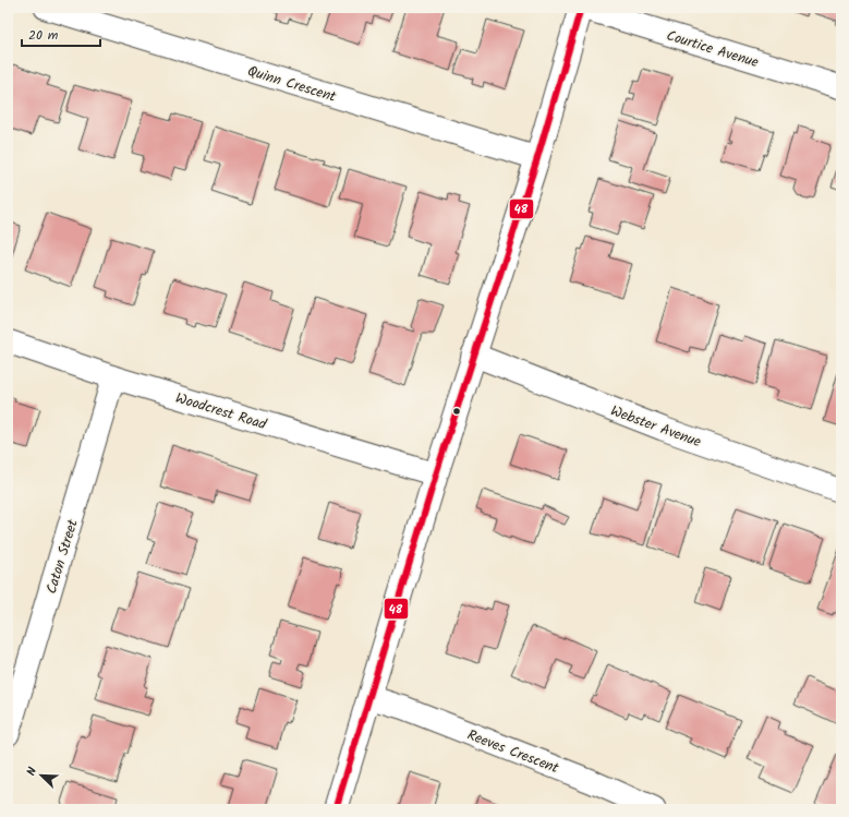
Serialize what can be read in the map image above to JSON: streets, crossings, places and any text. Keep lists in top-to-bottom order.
{
  "streets": {
    "street": [
      "Courtice Avenue",
      "Quinn Crescent",
      "Woodcrest Road",
      "Webster Avenue",
      "Caton Street",
      "Reeves Crescent"
    ]
  },
  "crossings": [
    ["Woodcrest Road", "Caton Street"]
  ],
  "lines": ["transit line 48"],
  "scale_bar": "20 m",
  "north": "top left"
}
